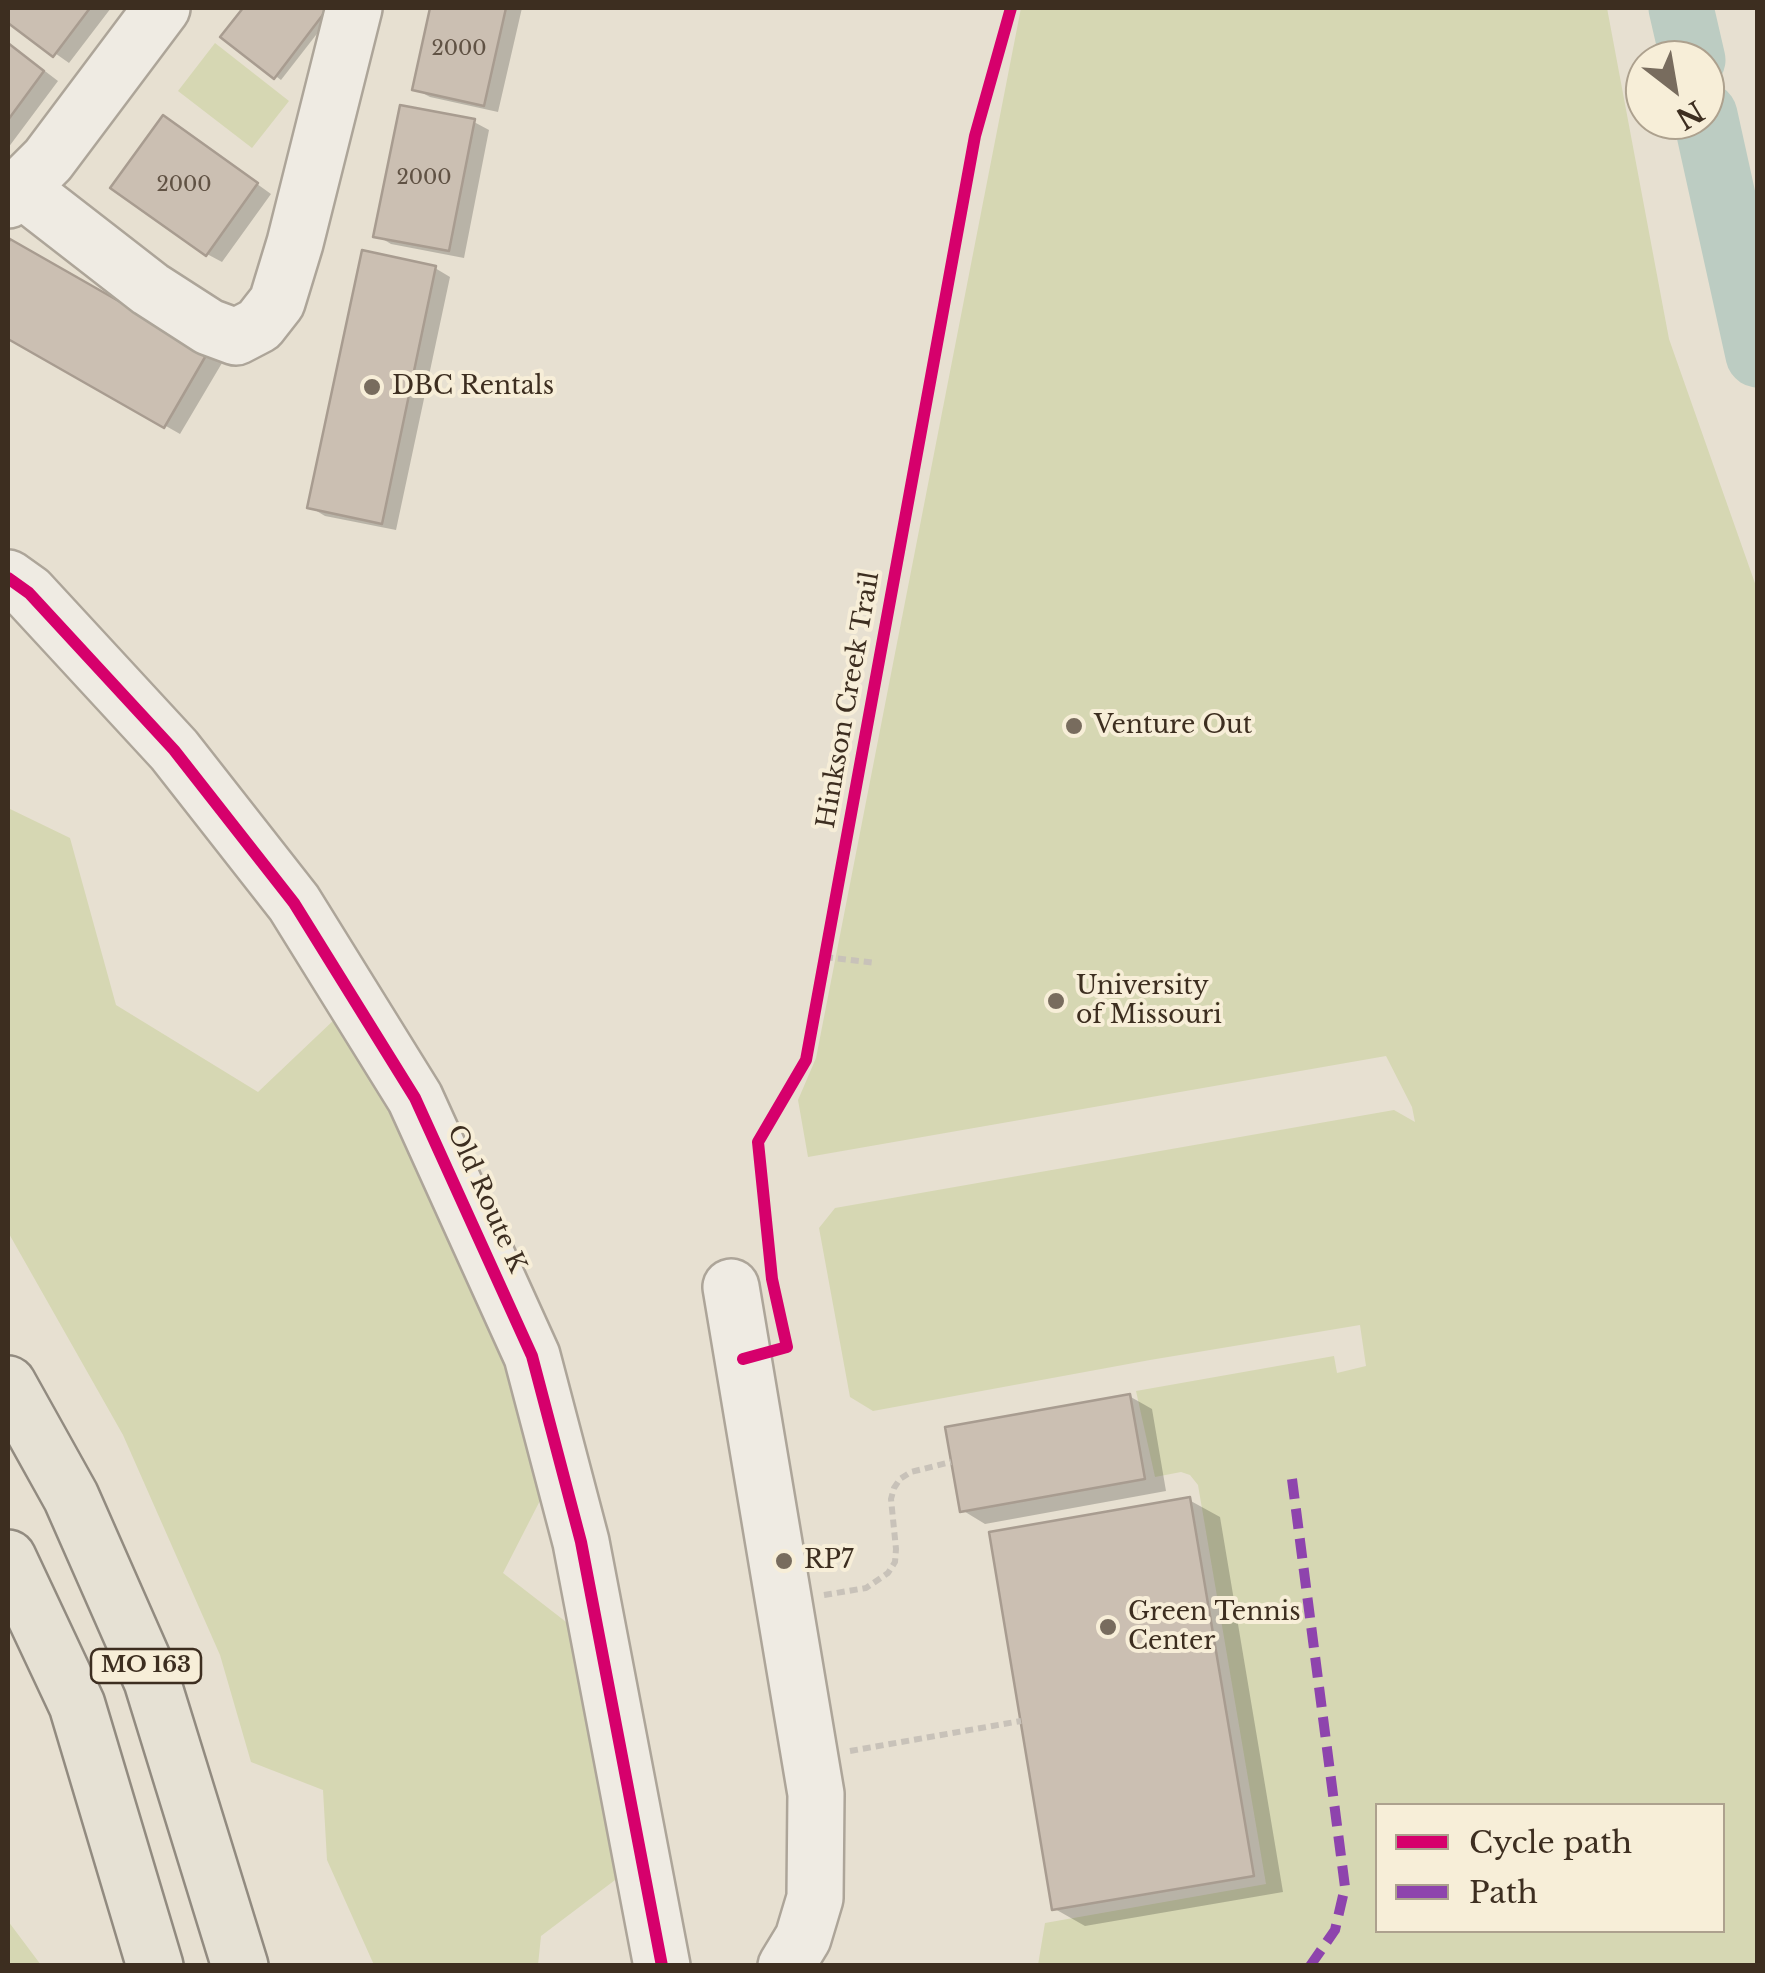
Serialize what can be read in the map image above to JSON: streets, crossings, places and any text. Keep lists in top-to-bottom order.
{
  "streets": {
    "main road": ["MO 163"],
    "street": ["Old Route K"],
    "cycle path": ["Hinkson Creek Trail"]
  },
  "places": [
    "DBC Rentals",
    "Venture Out",
    "University of Missouri",
    "RP7",
    "Green Tennis Center"
  ],
  "house_numbers": ["2000", "2000", "2000"],
  "legend": ["Cycle path", "Path"],
  "north": "bottom right"
}
